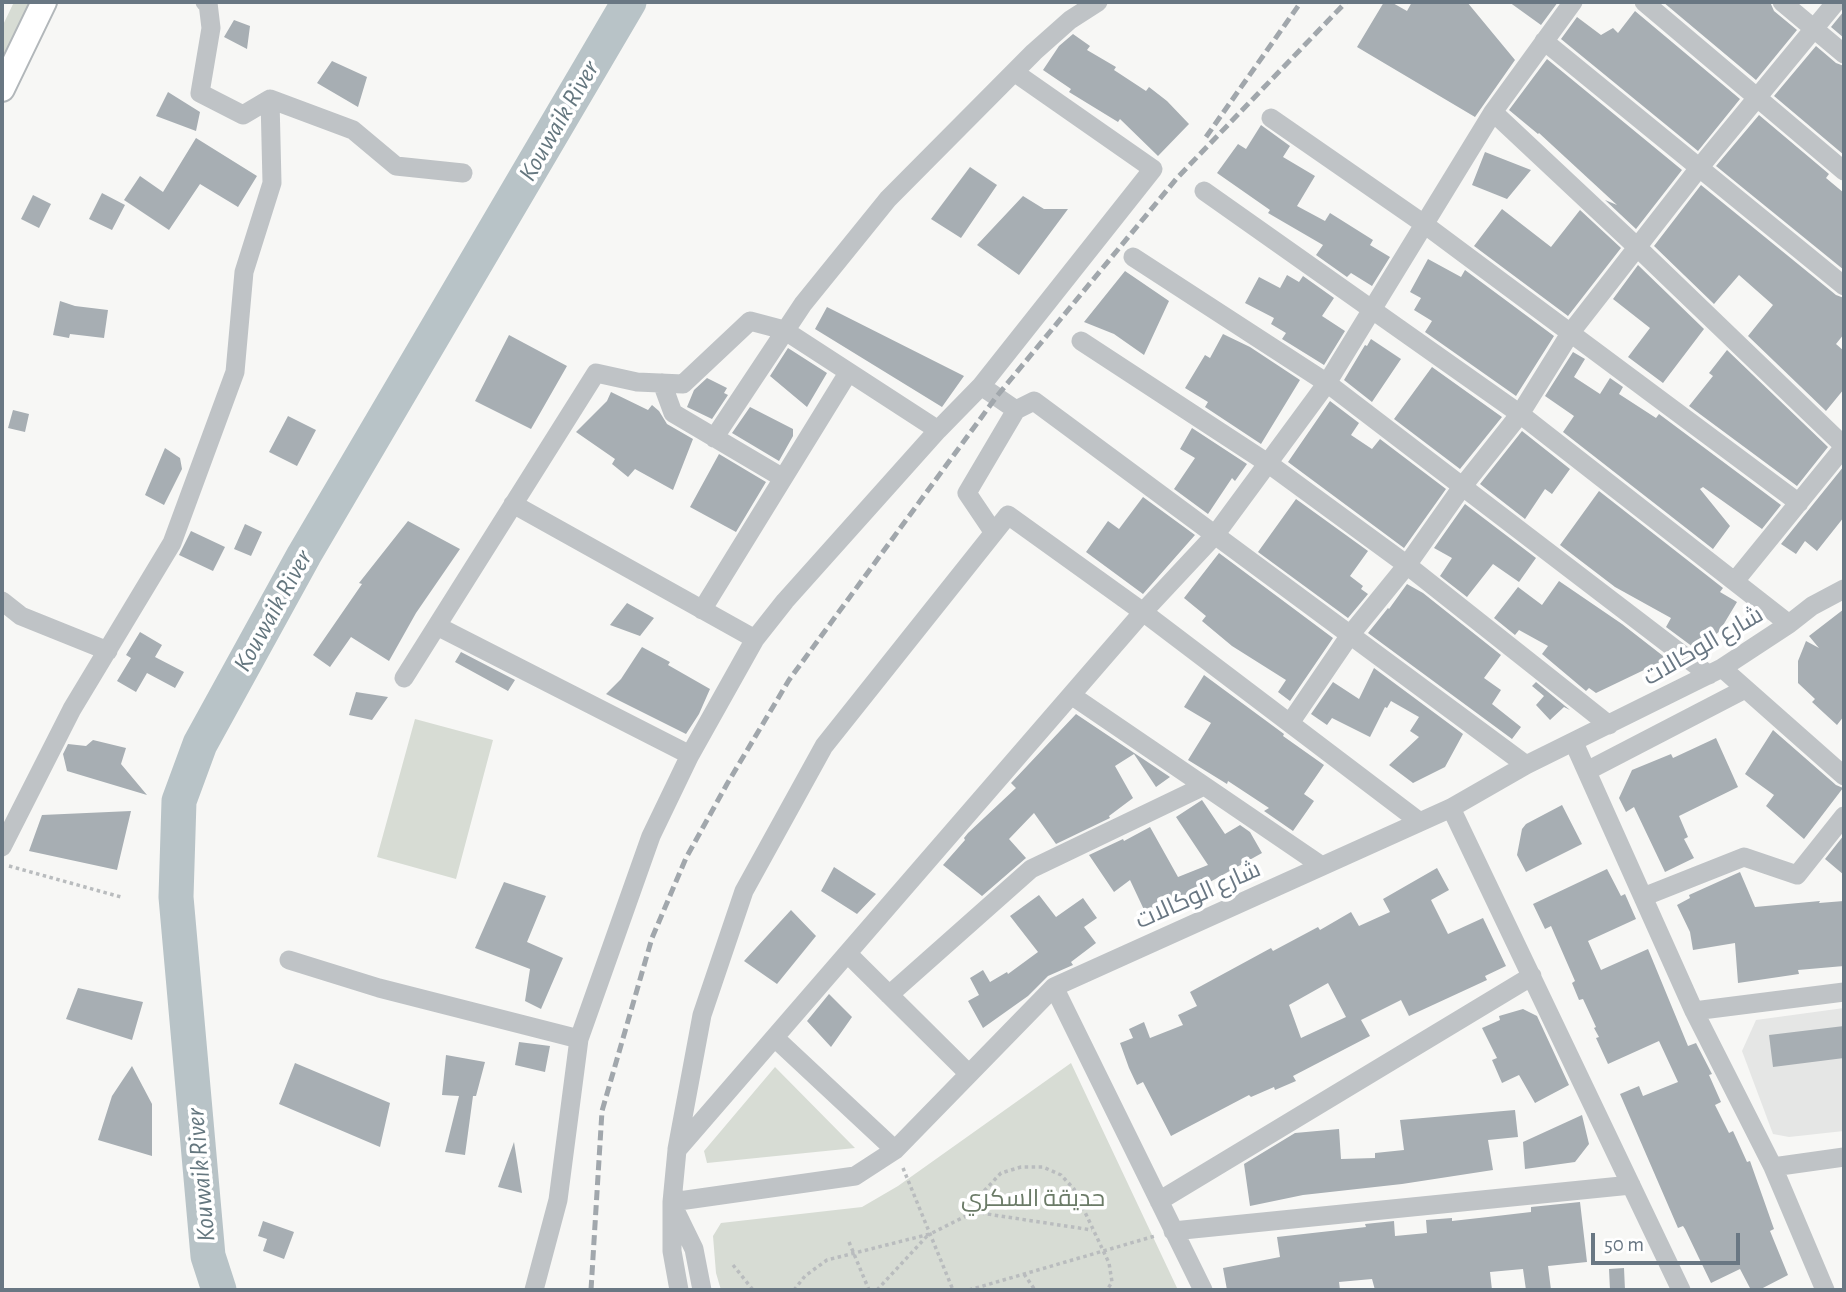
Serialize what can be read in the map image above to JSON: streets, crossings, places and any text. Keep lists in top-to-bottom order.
{
  "streets": {
    "street": ["شارع الوكالات"]
  },
  "water": ["Kouwaik River"],
  "parks": ["حديقة السكري"],
  "scale_bar": "50 m"
}
